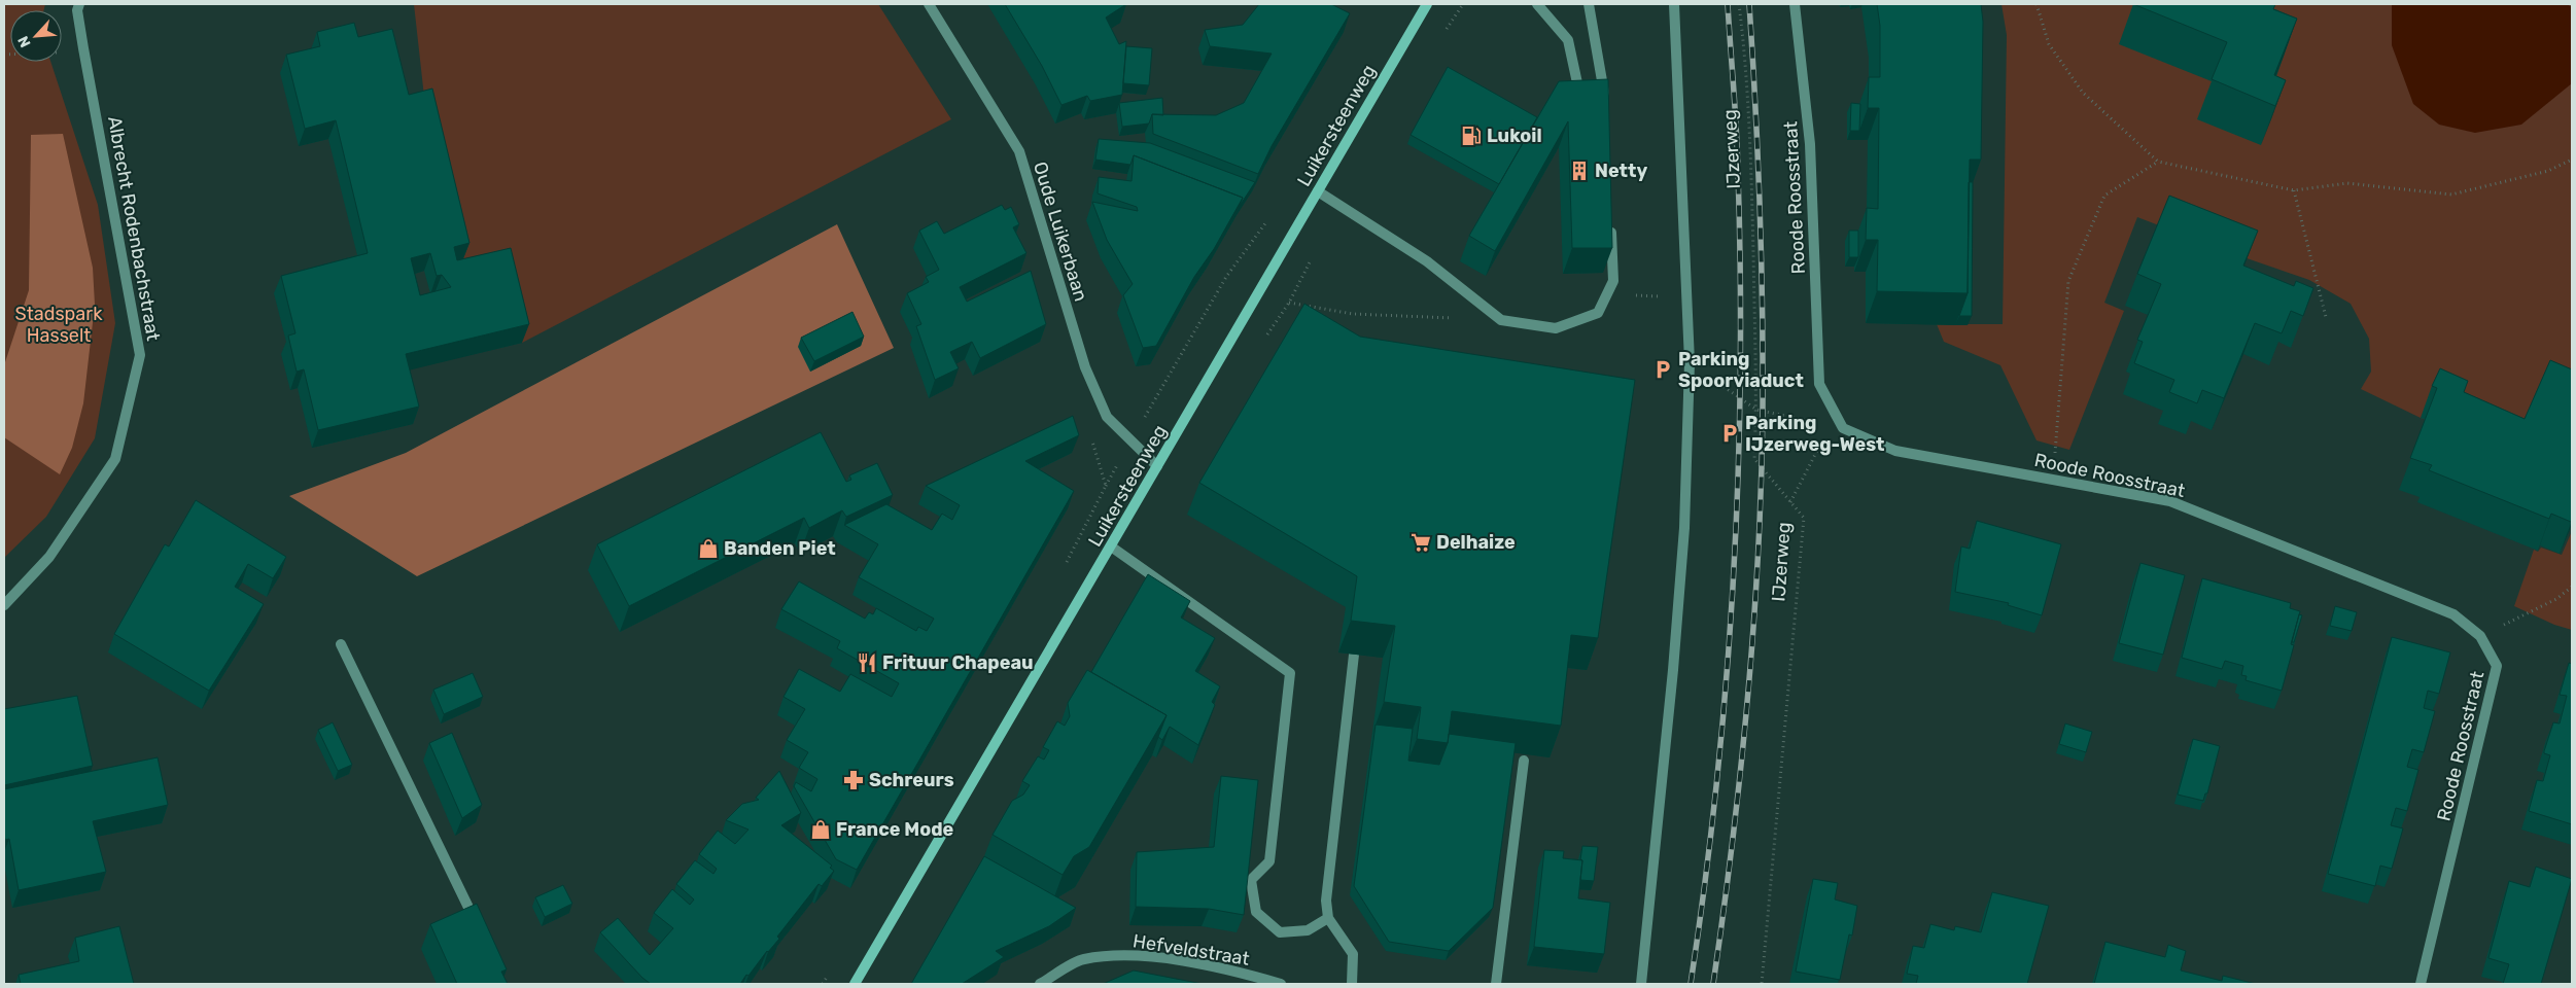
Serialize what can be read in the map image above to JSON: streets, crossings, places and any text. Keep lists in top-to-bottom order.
{
  "streets": {
    "main road": ["Luikersteenweg"],
    "street": [
      "Roode Roosstraat",
      "Albrecht Rodenbachstraat",
      "Oude Luikerbaan",
      "Hefveldstraat"
    ],
    "path": ["IJzerweg"]
  },
  "crossings": [
    ["Luikersteenweg", "Oude Luikerbaan"]
  ],
  "parks": ["Stadspark Hasselt"],
  "places": {
    "fuel station": ["Lukoil"],
    "building": ["Netty"],
    "parking": ["Parking Spoorviaduct", "Parking IJzerweg-West"],
    "supermarket": ["Delhaize"],
    "shop": ["Banden Piet", "France Mode"],
    "restaurant": ["Frituur Chapeau"],
    "pharmacy": ["Schreurs"]
  },
  "north": "bottom left"
}
